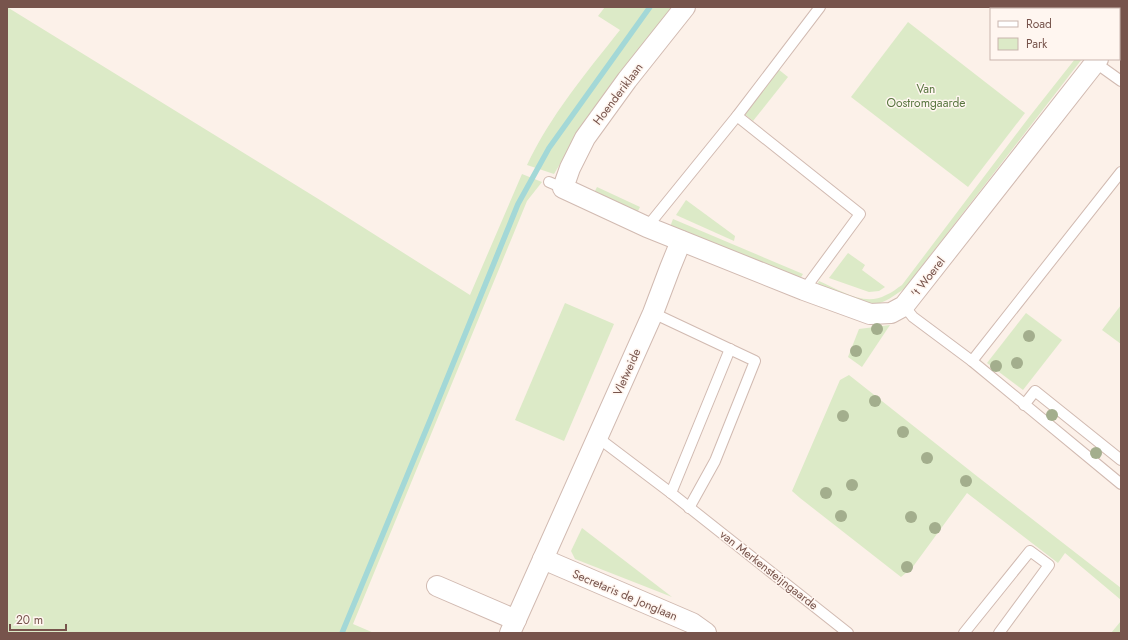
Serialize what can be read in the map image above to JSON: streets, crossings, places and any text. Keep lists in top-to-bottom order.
{
  "streets": {
    "street": [
      "Hoenderiklaan",
      "'t Woerel",
      "Vletweide",
      "Secretaris de Jonglaan"
    ],
    "lane": ["van Merkensteijngaarde"]
  },
  "crossings": [
    ["'t Woerel", "Vletweide"],
    ["Vletweide", "van Merkensteijngaarde"],
    ["Vletweide", "Secretaris de Jonglaan"]
  ],
  "parks": ["Van Oostromgaarde"],
  "legend": ["Road", "Park"],
  "scale_bar": "20 m"
}
